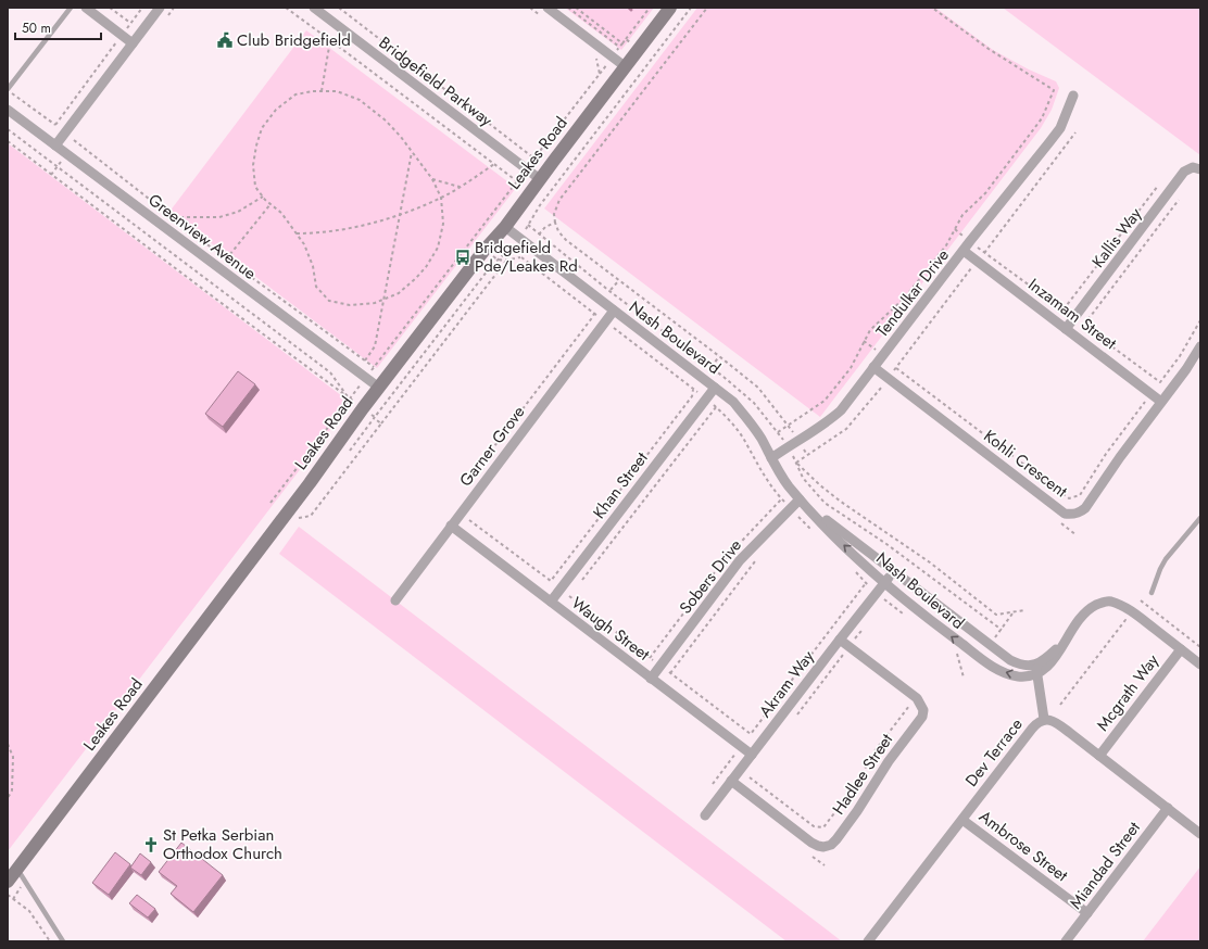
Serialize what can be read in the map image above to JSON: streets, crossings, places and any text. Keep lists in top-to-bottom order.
{
  "streets": {
    "street": [
      "Bridgefield Parkway",
      "Leakes Road",
      "Greenview Avenue",
      "Kallis Way",
      "Tendulkar Drive",
      "Inzamam Street",
      "Nash Boulevard",
      "Garner Grove",
      "Kohli Crescent",
      "Khan Street",
      "Sobers Drive",
      "Waugh Street",
      "Akram Way",
      "Mcgrath Way",
      "Dev Terrace",
      "Hadlee Street",
      "Ambrose Street",
      "Miandad Street"
    ]
  },
  "crossings": [
    ["Bridgefield Parkway", "Leakes Road"],
    ["Leakes Road", "Greenview Avenue"],
    ["Leakes Road", "Nash Boulevard"],
    ["Kallis Way", "Inzamam Street"],
    ["Tendulkar Drive", "Inzamam Street"],
    ["Tendulkar Drive", "Nash Boulevard"],
    ["Tendulkar Drive", "Kohli Crescent"],
    ["Inzamam Street", "Kohli Crescent"],
    ["Nash Boulevard", "Garner Grove"],
    ["Nash Boulevard", "Khan Street"],
    ["Nash Boulevard", "Sobers Drive"],
    ["Nash Boulevard", "Akram Way"],
    ["Garner Grove", "Waugh Street"],
    ["Khan Street", "Waugh Street"],
    ["Sobers Drive", "Waugh Street"],
    ["Waugh Street", "Akram Way"],
    ["Akram Way", "Hadlee Street"],
    ["Mcgrath Way", "Dev Terrace"],
    ["Dev Terrace", "Ambrose Street"],
    ["Dev Terrace", "Miandad Street"],
    ["Ambrose Street", "Miandad Street"]
  ],
  "places": {
    "public building": ["Club Bridgefield"],
    "bus stop": ["Bridgefield Pde/Leakes Rd"],
    "church": ["St Petka Serbian Orthodox Church"]
  },
  "scale_bar": "50 m"
}
